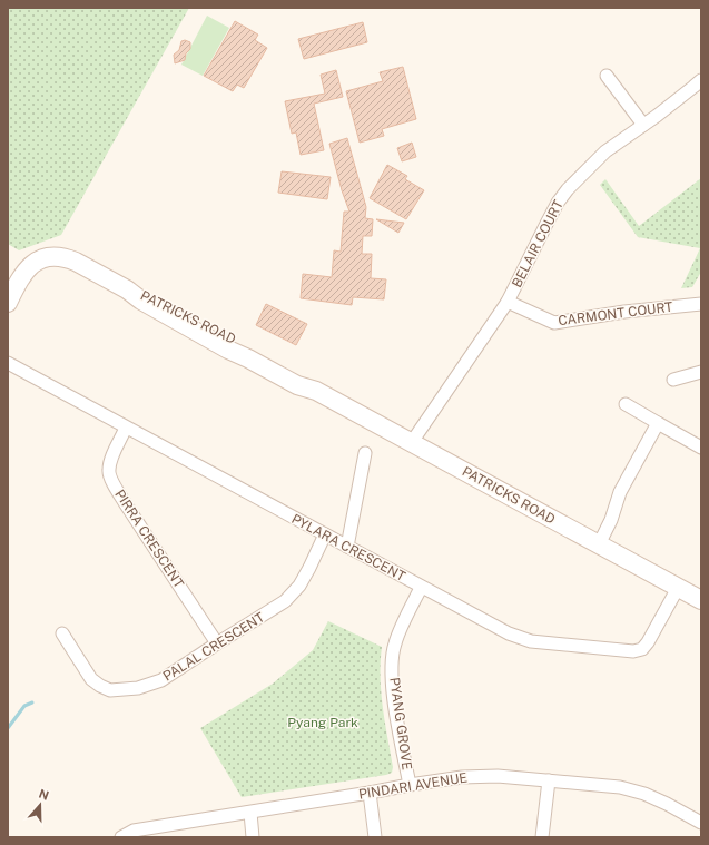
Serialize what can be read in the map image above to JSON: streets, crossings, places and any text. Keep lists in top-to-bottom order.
{
  "streets": {
    "main road": ["PATRICKS ROAD"],
    "street": [
      "BELAIR COURT",
      "CARMONT COURT",
      "PIRRA CRESCENT",
      "PYLARA CRESCENT",
      "PALAL CRESCENT",
      "PYANG GROVE",
      "PINDARI AVENUE"
    ]
  },
  "crossings": [
    ["BELAIR COURT", "CARMONT COURT"],
    ["BELAIR COURT", "PATRICKS ROAD"],
    ["PATRICKS ROAD", "PYLARA CRESCENT"],
    ["PIRRA CRESCENT", "PYLARA CRESCENT"],
    ["PIRRA CRESCENT", "PALAL CRESCENT"],
    ["PYLARA CRESCENT", "PALAL CRESCENT"],
    ["PYLARA CRESCENT", "PYANG GROVE"],
    ["PYANG GROVE", "PINDARI AVENUE"]
  ],
  "parks": ["Pyang Park"],
  "north": "top"
}
